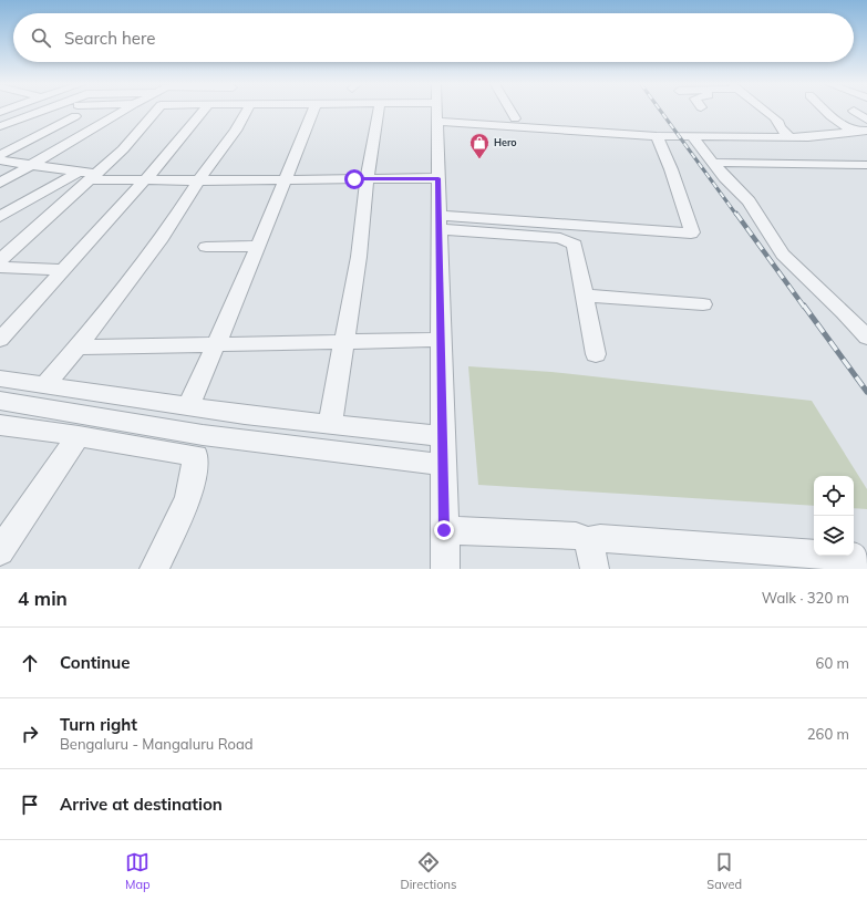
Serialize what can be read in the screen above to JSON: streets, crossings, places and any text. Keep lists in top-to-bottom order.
{
  "places": {
    "shop": ["Hero"]
  },
  "page": {
    "search": "Search here",
    "heading": ["4 min", "Walk · 320 m"],
    "list": [
      ["Continue", "60 m"],
      ["Turn right", "Bengaluru - Mangaluru Road", "260 m"],
      "Arrive at destination"
    ],
    "nav": ["Map", "Directions", "Saved"]
  }
}
